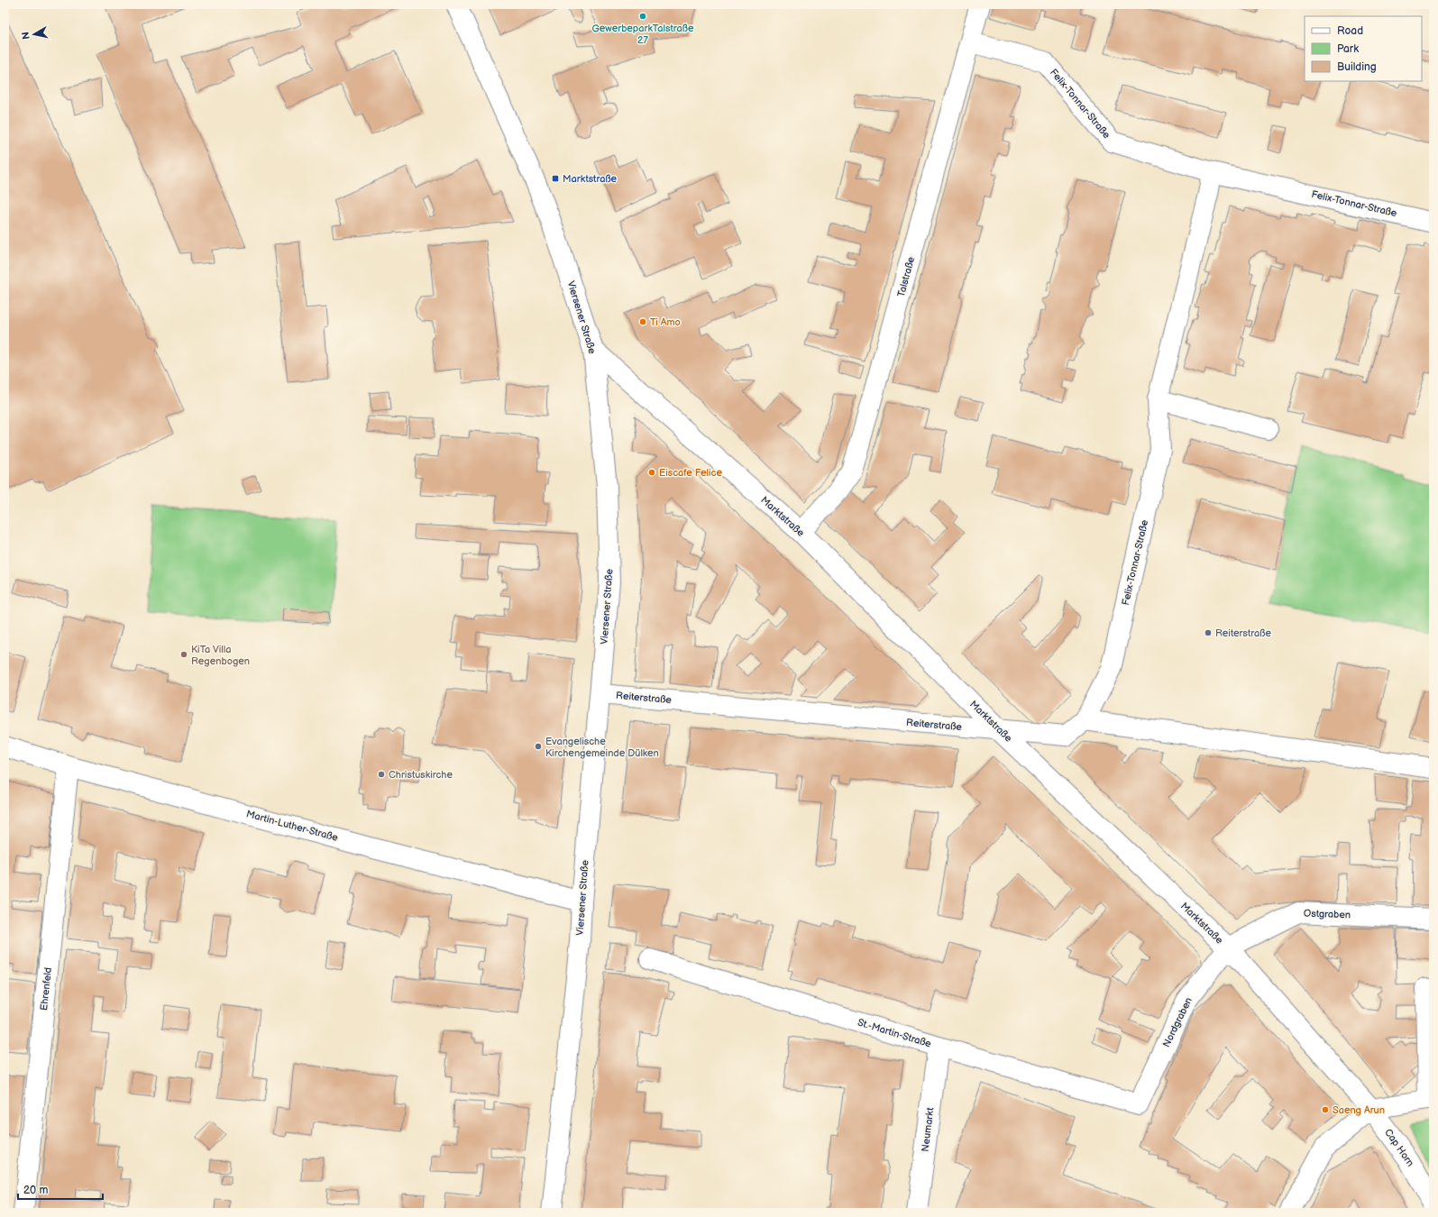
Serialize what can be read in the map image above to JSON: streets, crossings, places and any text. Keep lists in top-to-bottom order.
{
  "streets": {
    "street": [
      "Felix-Tonnar-Straße",
      "Talstraße",
      "Viersener Straße",
      "Marktstraße",
      "Reiterstraße",
      "Martin-Luther-Straße",
      "Ostgraben",
      "Ehrenfeld",
      "Nordgraben",
      "St.-Martin-Straße",
      "Neumarkt",
      "Cap Horn"
    ]
  },
  "crossings": [
    ["Felix-Tonnar-Straße", "Talstraße"],
    ["Felix-Tonnar-Straße", "Reiterstraße"],
    ["Talstraße", "Marktstraße"],
    ["Viersener Straße", "Marktstraße"],
    ["Viersener Straße", "Reiterstraße"],
    ["Viersener Straße", "Martin-Luther-Straße"],
    ["Marktstraße", "Reiterstraße"],
    ["Marktstraße", "Ostgraben"],
    ["Marktstraße", "Nordgraben"],
    ["Marktstraße", "Cap Horn"],
    ["Martin-Luther-Straße", "Ehrenfeld"],
    ["Ostgraben", "Nordgraben"],
    ["Nordgraben", "St.-Martin-Straße"],
    ["St.-Martin-Straße", "Neumarkt"]
  ],
  "places": {
    "other": [
      "GewerbeparkTalstraße 27",
      "Ti Amo",
      "Eiscafe Felice",
      "Reiterstraße",
      "KiTa Villa Regenbogen",
      "Evangelische Kirchengemeinde Dülken",
      "Christuskirche",
      "Saeng Arun"
    ],
    "transit": ["Marktstraße"]
  },
  "legend": ["Road", "Park", "Building"],
  "scale_bar": "20 m",
  "north": "left"
}
